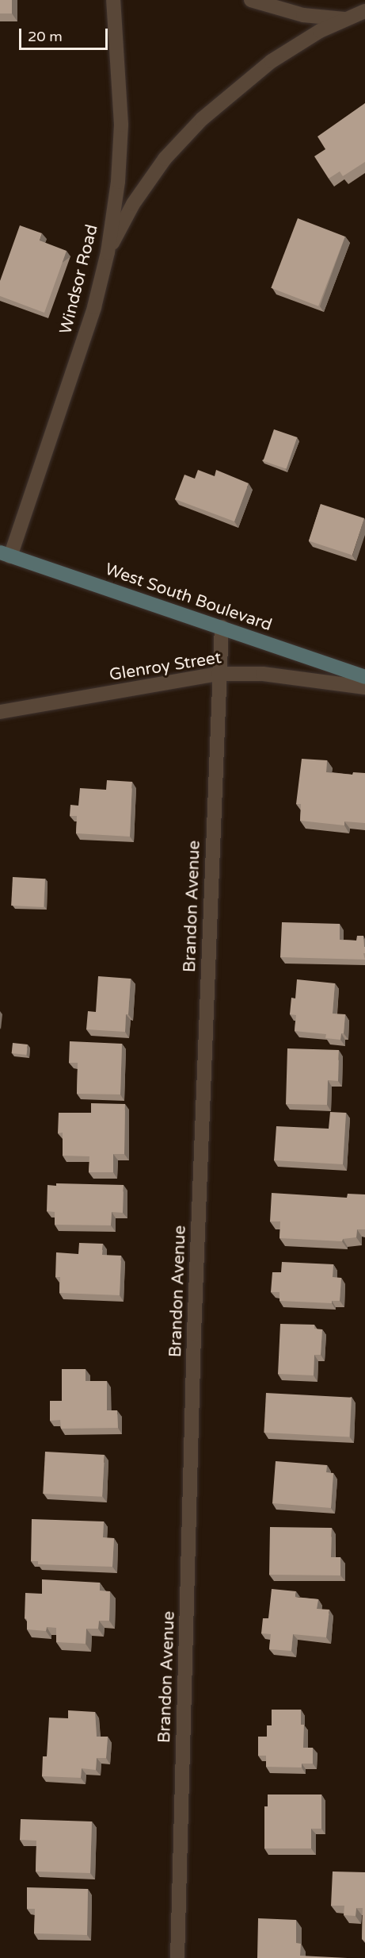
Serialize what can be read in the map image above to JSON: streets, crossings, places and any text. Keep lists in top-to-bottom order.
{
  "streets": {
    "street": [
      "Windsor Road",
      "West South Boulevard",
      "Glenroy Street",
      "Brandon Avenue"
    ]
  },
  "crossings": [
    ["Windsor Road", "West South Boulevard"],
    ["West South Boulevard", "Brandon Avenue"],
    ["Glenroy Street", "Brandon Avenue"]
  ],
  "scale_bar": "20 m"
}
